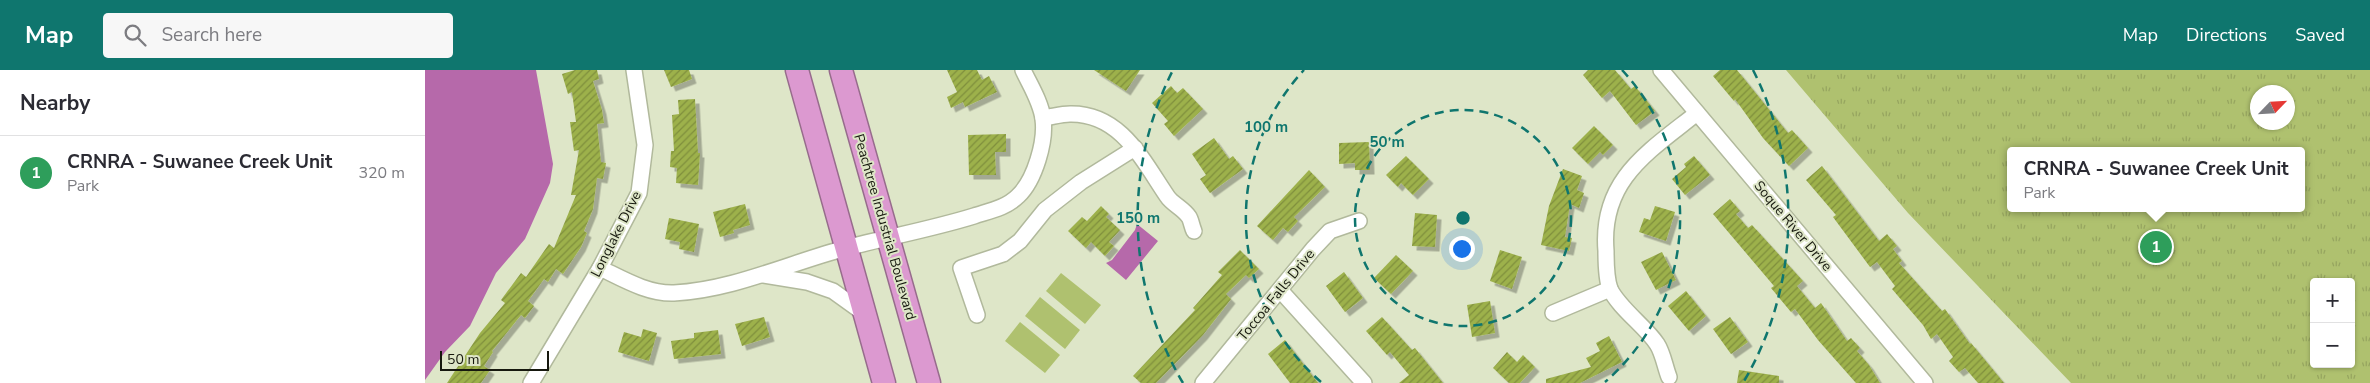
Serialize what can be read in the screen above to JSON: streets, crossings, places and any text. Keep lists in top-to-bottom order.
{
  "streets": {
    "highway": ["Peachtree Industrial Boulevard"],
    "street": ["Soque River Drive", "Longlake Drive", "Toccoa Falls Drive"]
  },
  "scale_bar": "50 m",
  "north": "top right",
  "page": {
    "header": "Map",
    "search": "Search here",
    "nav": ["Map", "Directions", "Saved"],
    "heading": "Nearby",
    "list": [
      {
        "mark": "1",
        "name": "CRNRA - Suwanee Creek Unit",
        "note": "Park",
        "value": "320 m"
      }
    ],
    "popup": ["CRNRA - Suwanee Creek Unit", "Park"],
    "pins": "1",
    "map_buttons": ["+", "−"],
    "scale": "50 m"
  },
  "rings": ["100 m", "50 m", "150 m"]
}
